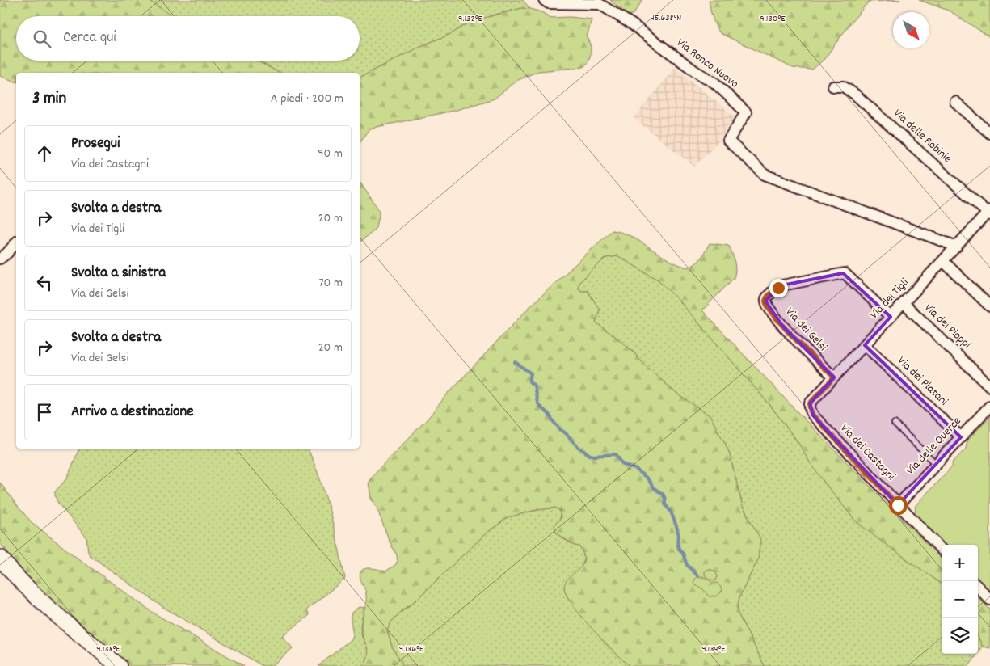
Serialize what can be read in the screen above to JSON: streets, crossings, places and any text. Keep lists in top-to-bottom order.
{
  "streets": {
    "street": [
      "Via Ronco Nuovo",
      "Via delle Robinie",
      "Via dei Tigli",
      "Via dei Pioppi",
      "Via dei Gelsi",
      "Via dei Platani",
      "Via delle Querce",
      "Via dei Castagni"
    ]
  },
  "crossings": [
    ["Via Ronco Nuovo", "Via dei Tigli"],
    ["Via delle Robinie", "Via dei Tigli"],
    ["Via dei Tigli", "Via dei Pioppi"],
    ["Via dei Tigli", "Via dei Gelsi"],
    ["Via dei Tigli", "Via dei Platani"],
    ["Via dei Tigli", "Via dei Castagni"],
    ["Via dei Platani", "Via delle Querce"],
    ["Via delle Querce", "Via dei Castagni"]
  ],
  "north": "bottom right",
  "page": {
    "search": "Cerca qui",
    "heading": ["3 min", "A piedi · 200 m"],
    "list": [
      ["Prosegui", "Via dei Castagni", "90 m"],
      ["Svolta a destra", "Via dei Tigli", "20 m"],
      ["Svolta a sinistra", "Via dei Gelsi", "70 m"],
      ["Svolta a destra", "Via dei Gelsi", "20 m"],
      "Arrivo a destinazione"
    ],
    "map_buttons": ["+", "−"]
  },
  "coordinates": [
    "45.638°N",
    "9.132°E",
    "9.130°E",
    "9.138°E",
    "9.136°E",
    "9.134°E"
  ]
}
